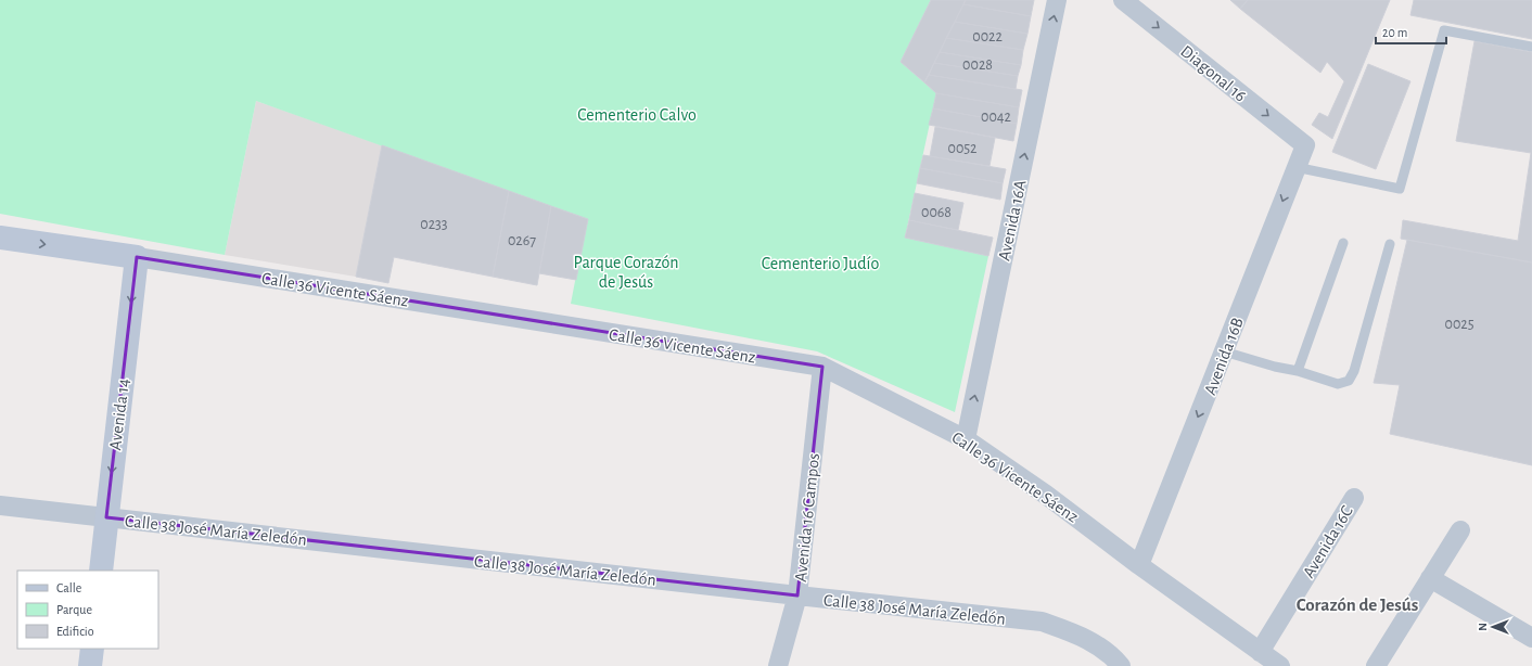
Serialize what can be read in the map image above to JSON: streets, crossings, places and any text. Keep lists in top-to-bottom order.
{
  "streets": {
    "street": [
      "Diagonal 16",
      "Avenida 16A",
      "Calle 36 Vicente Sáenz",
      "Avenida 16B",
      "Avenida 14",
      "Avenida 16 Campos",
      "Calle 38 José María Zeledón",
      "Avenida 16C"
    ]
  },
  "crossings": [
    ["Diagonal 16", "Avenida 16B"],
    ["Avenida 16A", "Calle 36 Vicente Sáenz"],
    ["Calle 36 Vicente Sáenz", "Avenida 16B"],
    ["Calle 36 Vicente Sáenz", "Avenida 14"],
    ["Calle 36 Vicente Sáenz", "Avenida 16 Campos"],
    ["Calle 36 Vicente Sáenz", "Avenida 16C"],
    ["Avenida 14", "Calle 38 José María Zeledón"],
    ["Avenida 16 Campos", "Calle 38 José María Zeledón"]
  ],
  "one_way": [
    "Diagonal 16",
    "Avenida 16A",
    "Avenida 16B",
    "Avenida 14"
  ],
  "districts": ["Corazón de Jesús"],
  "parks": ["Cementerio Calvo", "Parque Corazón de Jesús", "Cementerio Judío"],
  "house_numbers": [
    "0022",
    "0028",
    "0042",
    "0052",
    "0068",
    "0233",
    "0267",
    "0025"
  ],
  "legend": ["Calle", "Parque", "Edificio"],
  "scale_bar": "20 m",
  "north": "left"
}
